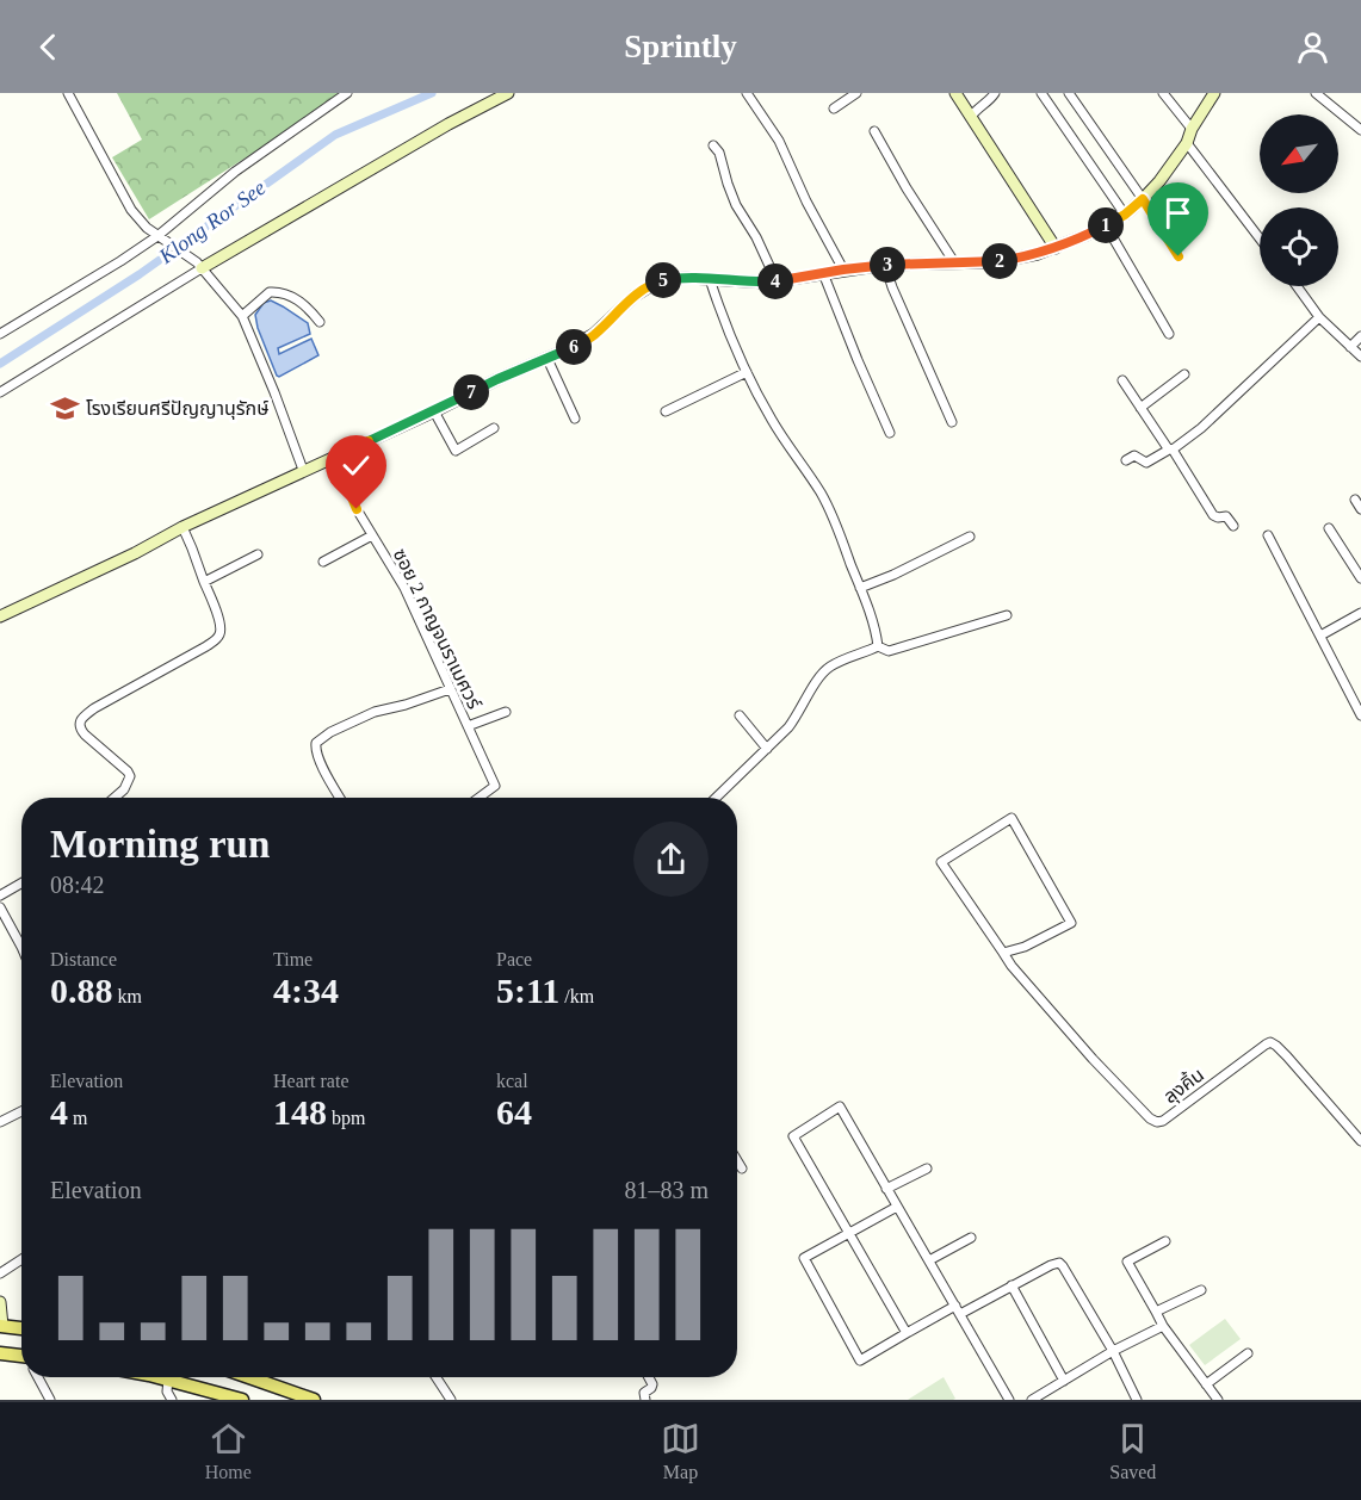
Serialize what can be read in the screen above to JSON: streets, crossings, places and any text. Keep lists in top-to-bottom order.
{
  "streets": {
    "street": ["ซอย 2 กาญจนราเมศวร์", "ลุงคิ้น"]
  },
  "water": ["Klong Ror See"],
  "places": {
    "school or university": ["โรงเรียนศรีปัญญานุรักษ์"]
  },
  "north": "bottom left",
  "page": {
    "header": "Sprintly",
    "pins": [
      "1",
      "2",
      "3",
      "5",
      "4",
      "6",
      "7"
    ],
    "heading": ["Morning run", "08:42"],
    "stats": [
      ["Distance", "0.88 km"],
      ["Time", "4:34"],
      ["Pace", "5:11 /km"],
      ["Elevation", "4 m"],
      ["Heart rate", "148 bpm"],
      ["kcal", "64"]
    ],
    "chart": ["Elevation", "81–83 m"],
    "tabs": ["Home", "Map", "Saved"]
  }
}
